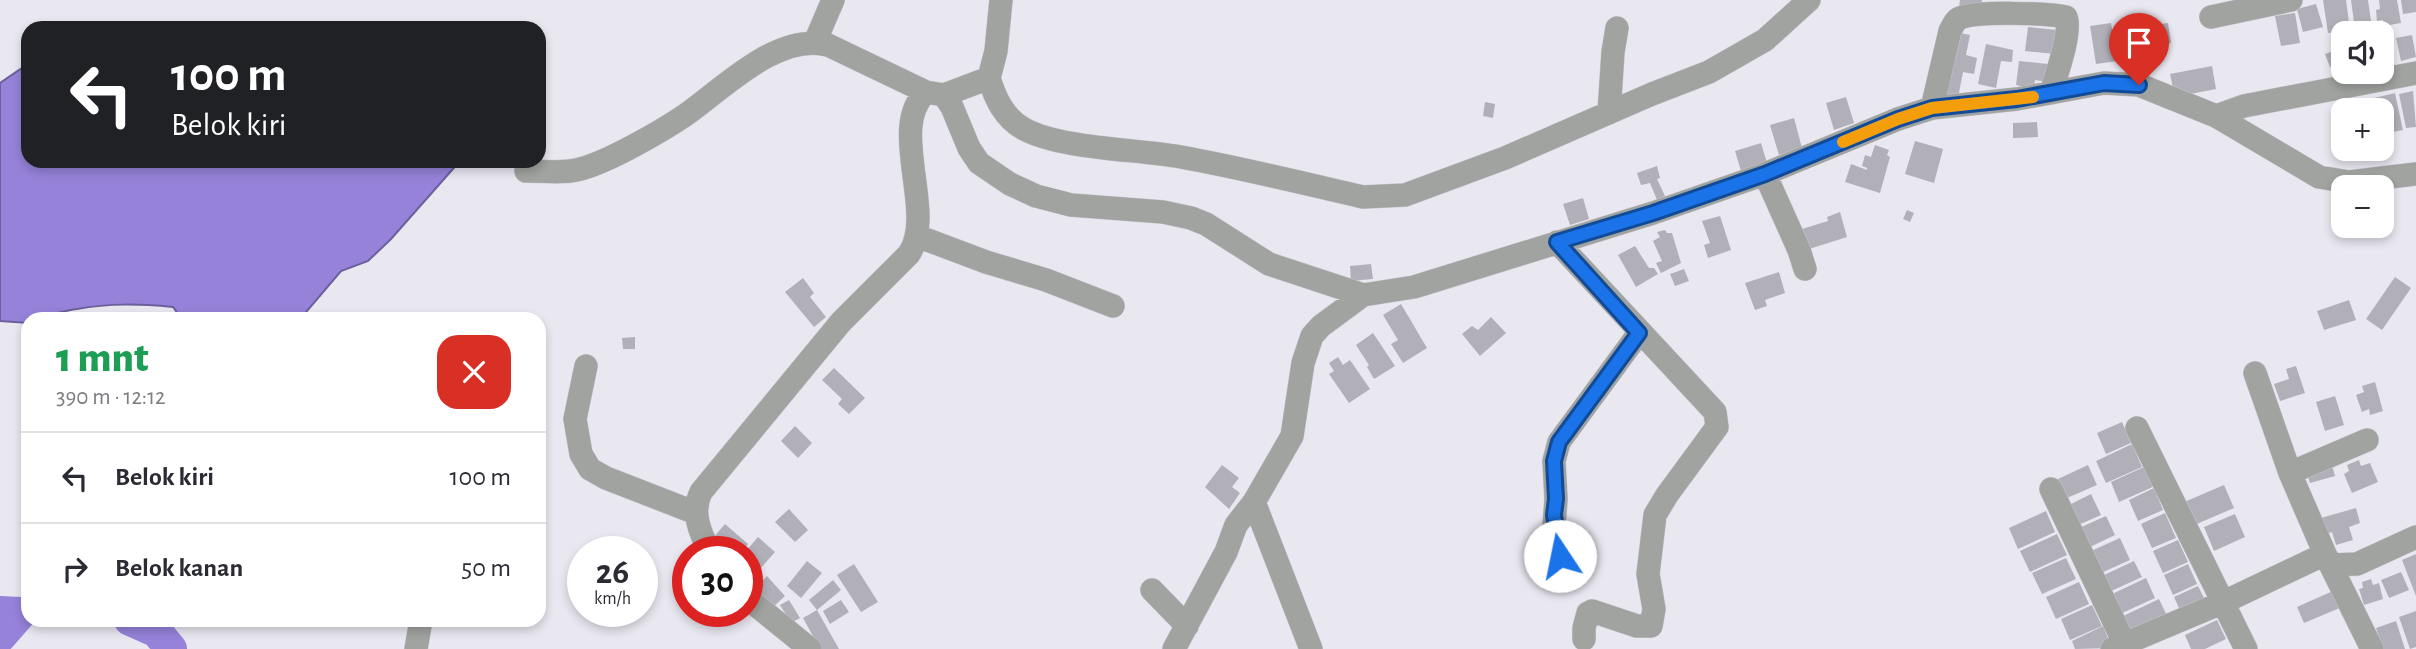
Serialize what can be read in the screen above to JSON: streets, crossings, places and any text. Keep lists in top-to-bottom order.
{
  "page": {
    "map_buttons": ["+", "−"],
    "turn": ["100 m", "Belok kiri"],
    "heading": ["1 mnt", "390 m · 12:12"],
    "list": [
      {
        "name": "Belok kiri",
        "value": "100 m"
      },
      {
        "name": "Belok kanan",
        "value": "50 m"
      }
    ],
    "speed": "26 km/h",
    "limit": "30"
  }
}
